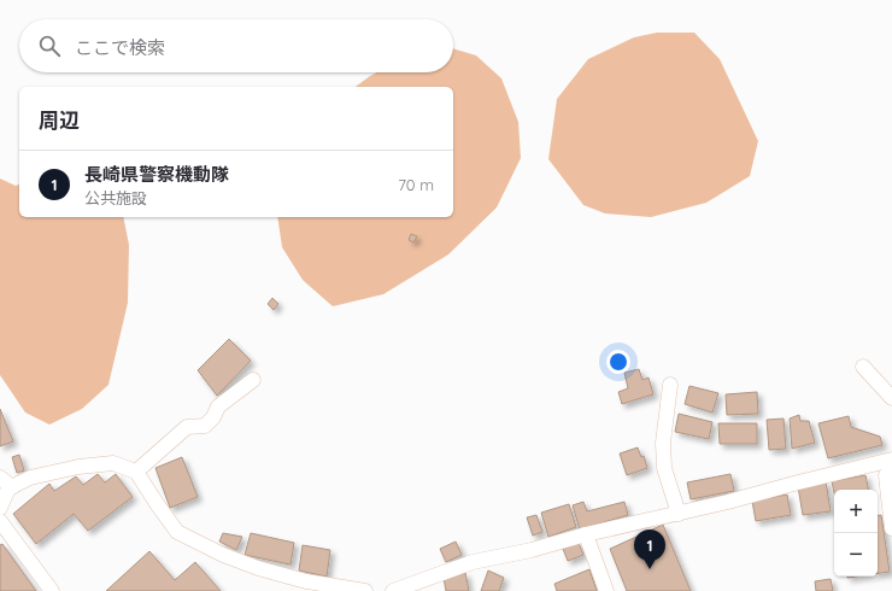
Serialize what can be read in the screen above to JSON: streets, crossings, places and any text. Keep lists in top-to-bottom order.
{
  "page": {
    "search": "ここで検索",
    "heading": "周辺",
    "list": [
      {
        "mark": "1",
        "name": "長崎県警察機動隊",
        "note": "公共施設",
        "value": "70 m"
      }
    ],
    "map_buttons": ["+", "−"],
    "pins": "1"
  }
}
